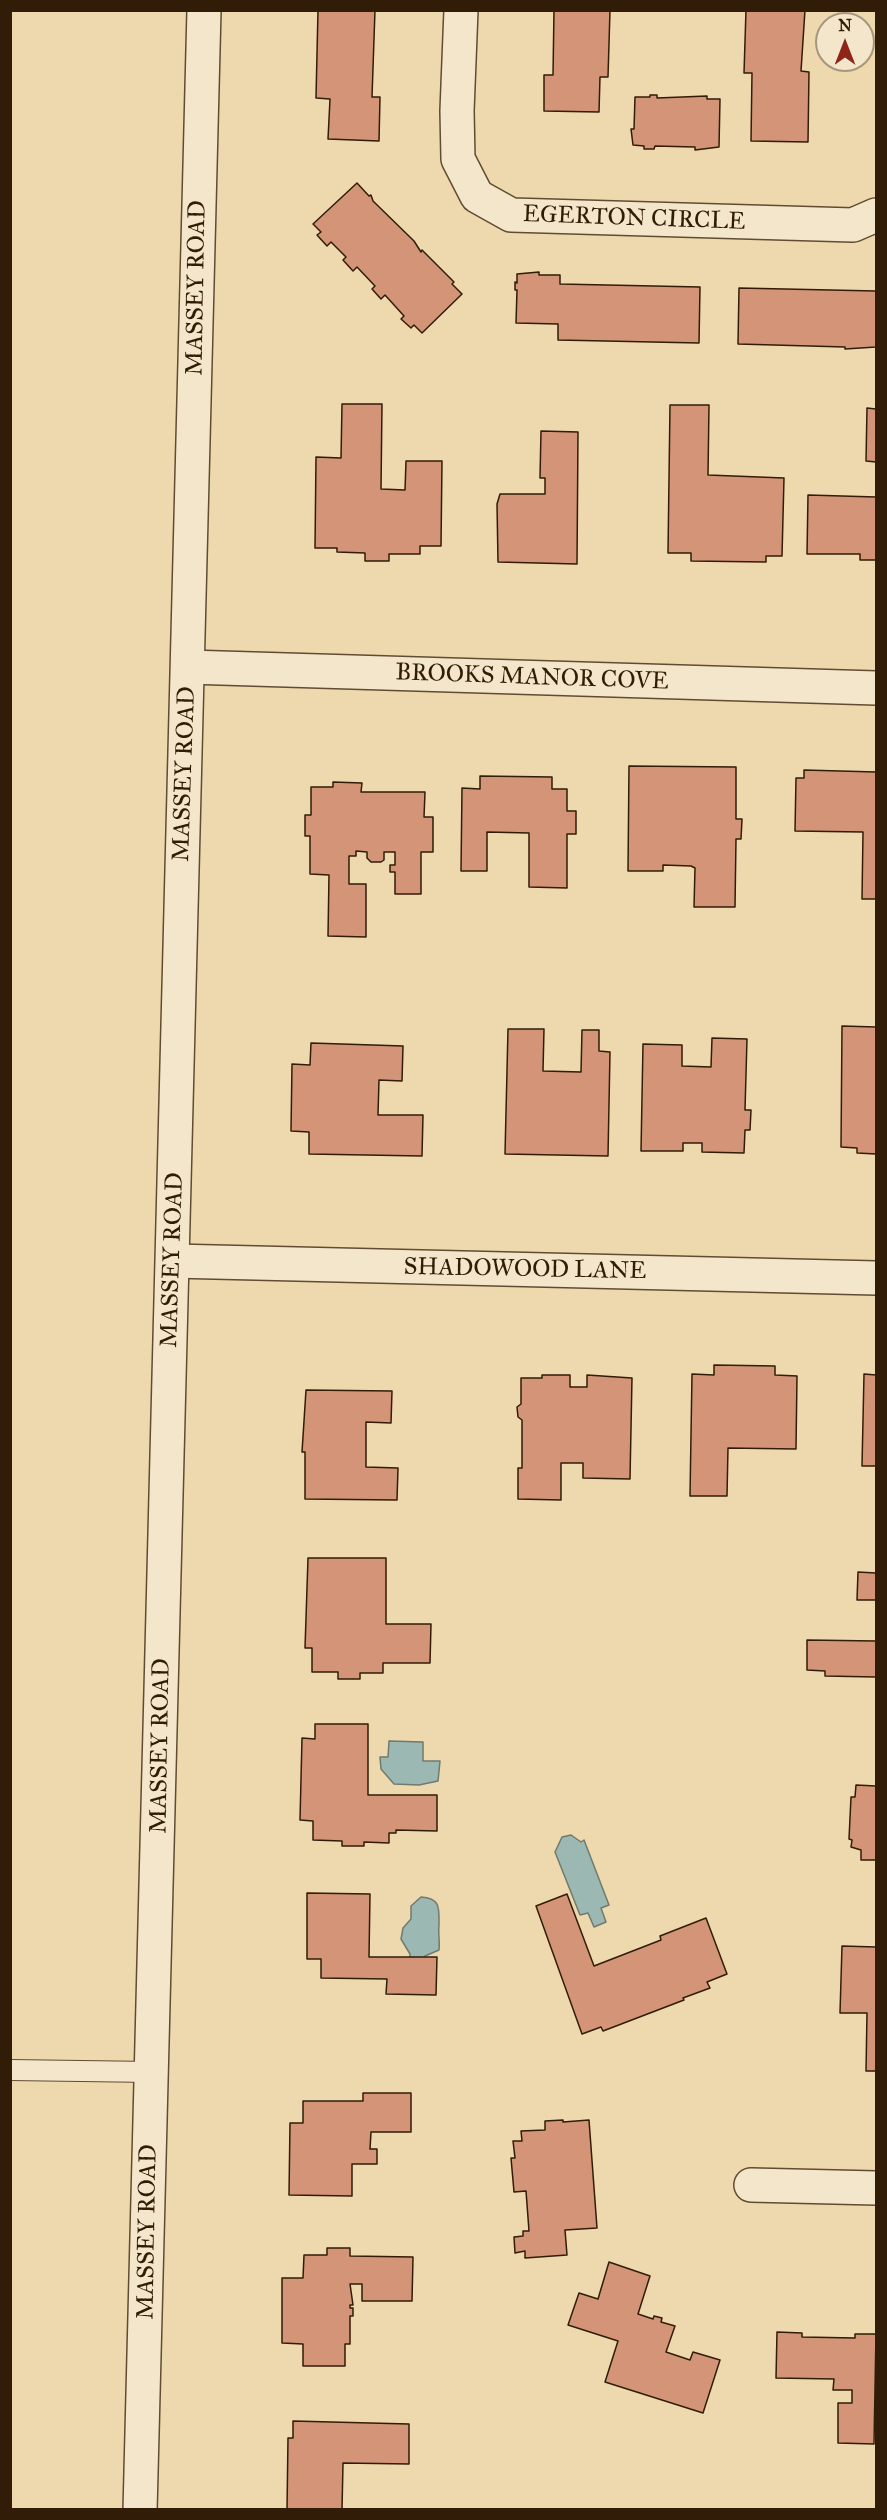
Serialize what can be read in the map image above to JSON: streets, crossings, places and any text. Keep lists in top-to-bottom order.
{
  "streets": {
    "street": [
      "EGERTON CIRCLE",
      "MASSEY ROAD",
      "BROOKS MANOR COVE",
      "SHADOWOOD LANE"
    ]
  },
  "crossings": [
    ["MASSEY ROAD", "BROOKS MANOR COVE"],
    ["MASSEY ROAD", "SHADOWOOD LANE"]
  ],
  "north": "top"
}
